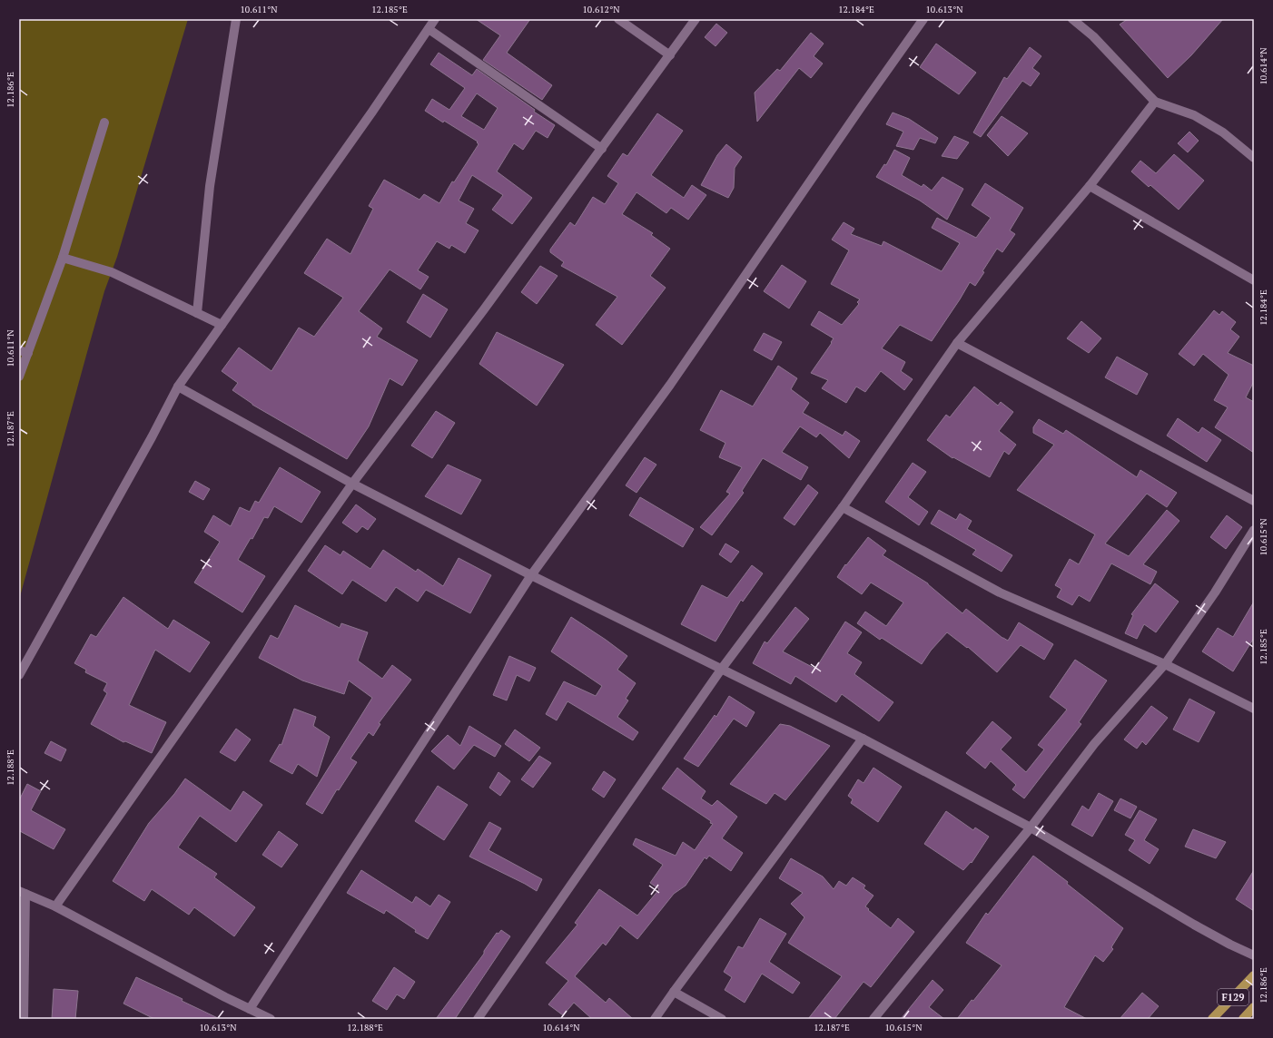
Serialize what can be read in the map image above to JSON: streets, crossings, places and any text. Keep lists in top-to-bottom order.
{
  "streets": {
    "main road": ["F129"]
  },
  "coordinates": [
    "10.611°N",
    "12.185°E",
    "10.612°N",
    "12.184°E",
    "10.613°N",
    "10.614°N",
    "12.186°E",
    "12.187°E",
    "10.615°N",
    "12.188°E"
  ]
}
